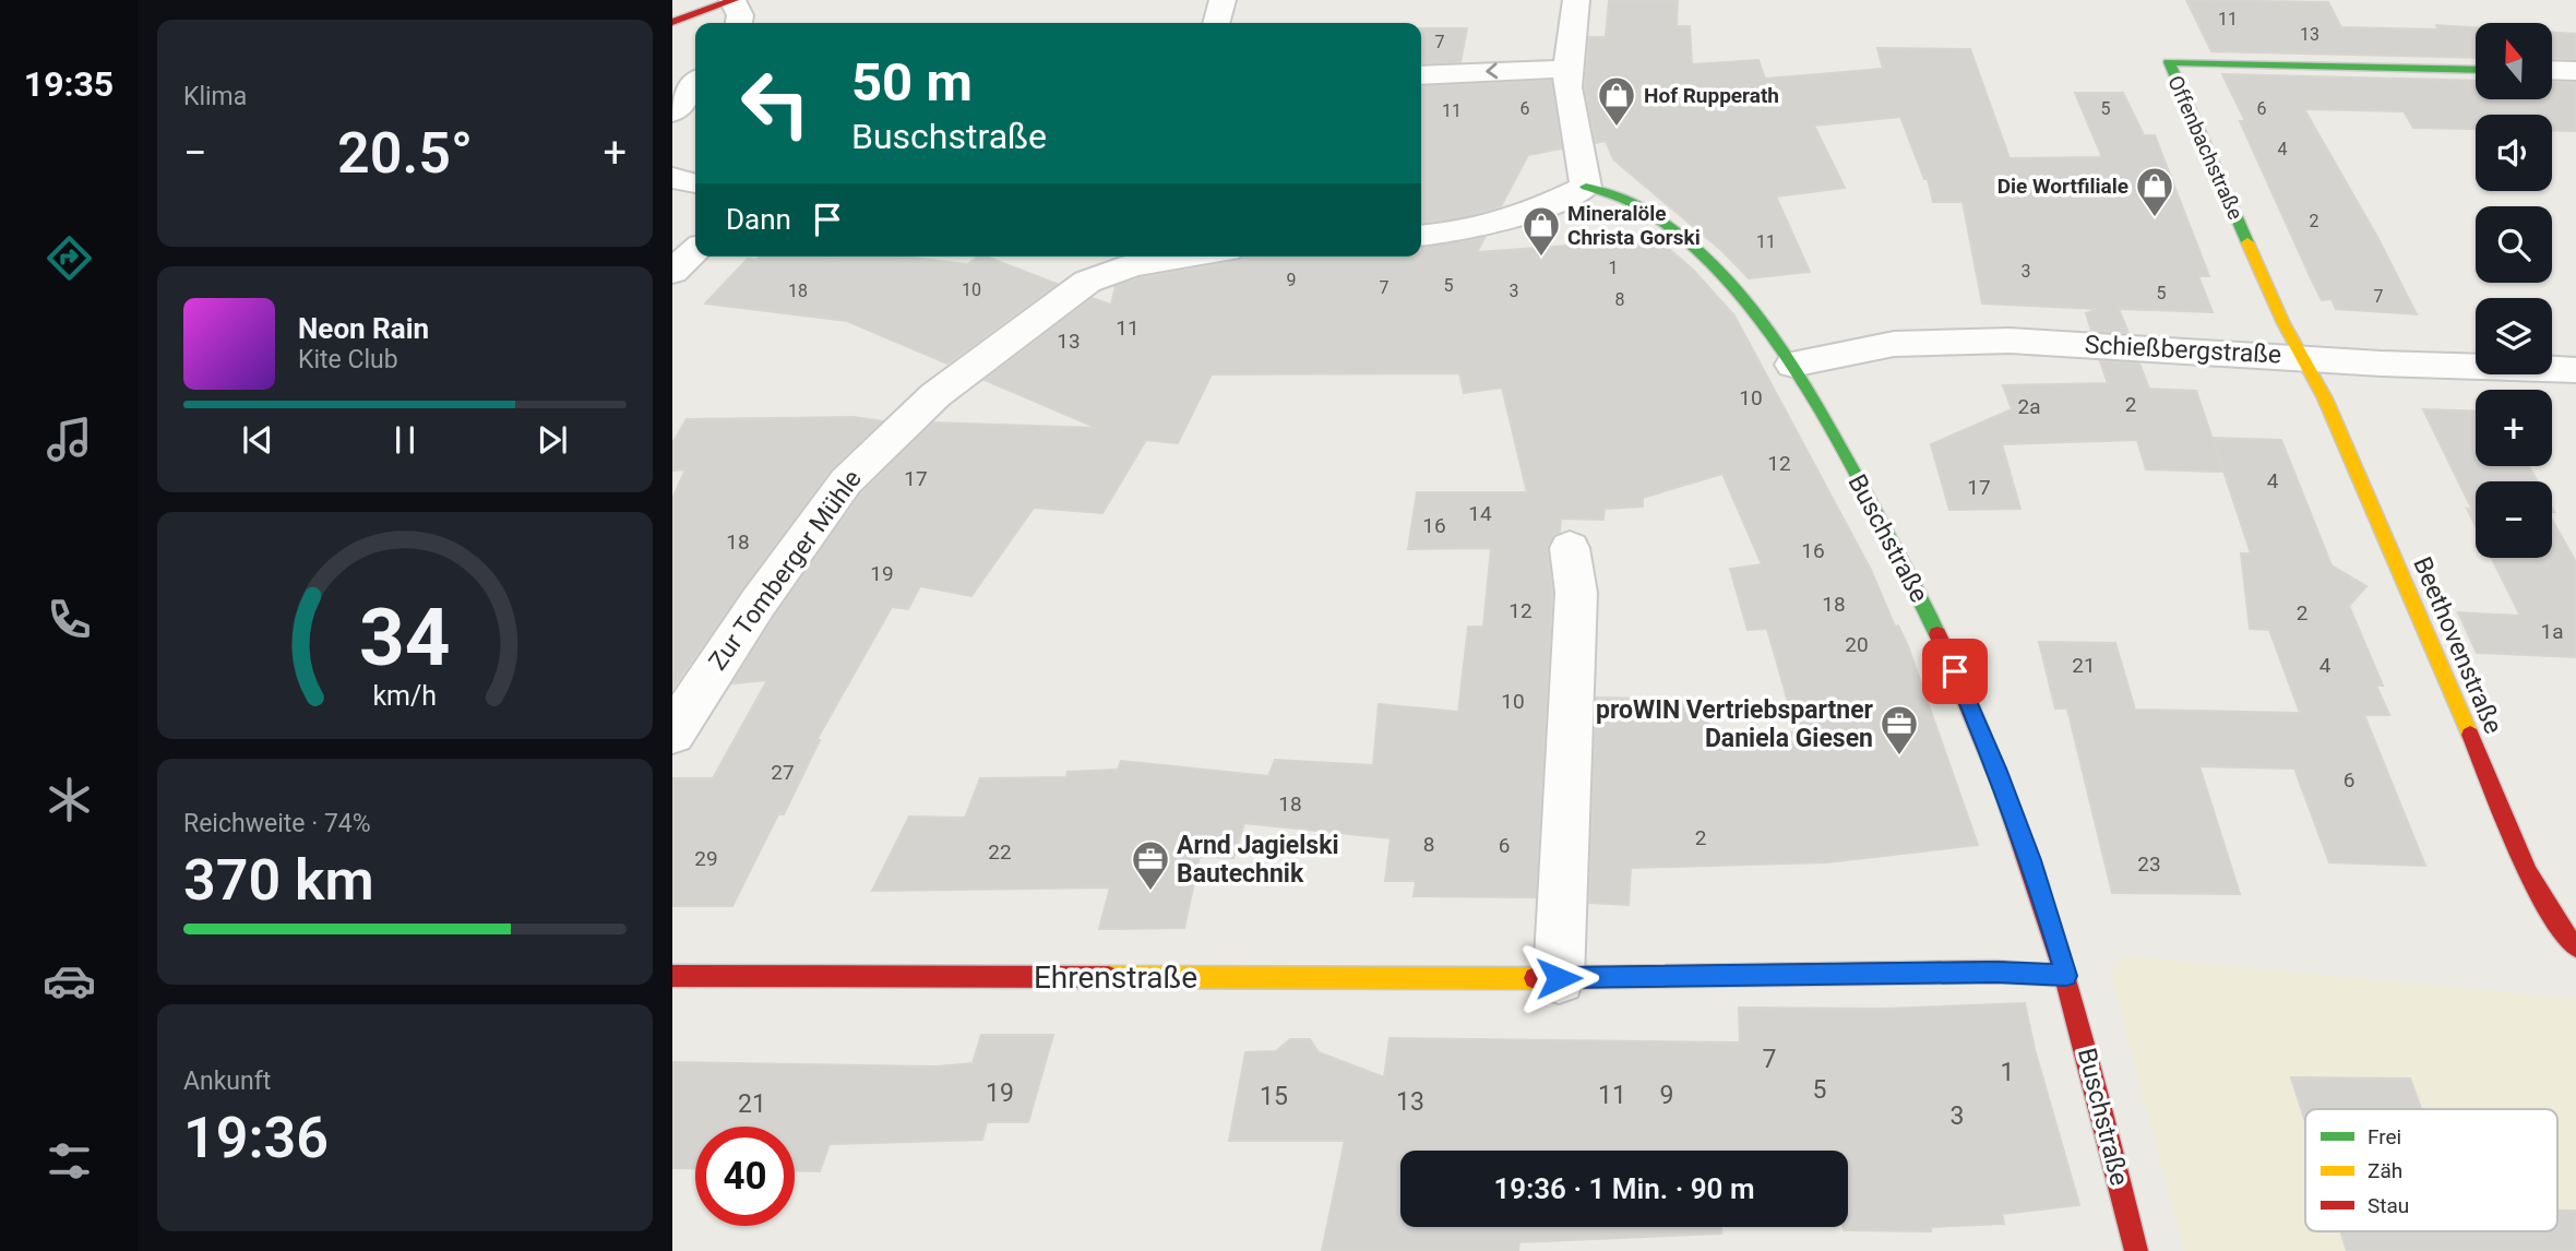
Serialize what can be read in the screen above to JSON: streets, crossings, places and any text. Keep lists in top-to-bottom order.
{
  "streets": {
    "street": [
      "Offenbachstraße",
      "Schießbergstraße",
      "Buschstraße",
      "Zur Tomberger Mühle",
      "Beethovenstraße",
      "Ehrenstraße"
    ]
  },
  "crossings": [
    ["Offenbachstraße", "Schießbergstraße"],
    ["Offenbachstraße", "Beethovenstraße"],
    ["Schießbergstraße", "Buschstraße"],
    ["Schießbergstraße", "Beethovenstraße"],
    ["Buschstraße", "Ehrenstraße"]
  ],
  "places": {
    "shop": ["Hof Rupperath", "Die Wortfiliale", "Mineralöle Christa Gorski"],
    "office": ["proWIN Vertriebspartner Daniela Giesen", "Arnd Jagielski Bautechnik"]
  },
  "house_numbers": [
    "11",
    "13",
    "7",
    "6",
    "5",
    "6",
    "11",
    "4",
    "2",
    "11",
    "1",
    "3",
    "9",
    "5",
    "7",
    "10",
    "18",
    "3",
    "5",
    "7",
    "8",
    "11",
    "13",
    "10",
    "2",
    "2a",
    "12",
    "17",
    "4",
    "17",
    "14",
    "16",
    "18",
    "16",
    "19",
    "18",
    "12",
    "2",
    "1a",
    "20",
    "21",
    "4",
    "10",
    "27",
    "6",
    "18",
    "2",
    "8",
    "6",
    "22",
    "29",
    "23",
    "7",
    "1",
    "5",
    "19",
    "11",
    "9",
    "15",
    "13",
    "21",
    "3"
  ],
  "legend": ["Frei", "Zäh", "Stau"],
  "north": "top",
  "page": {
    "tabs": "19:35",
    "tile": [
      "Klima",
      ["Reichweite · 74%", "370 km"],
      ["Ankunft", "19:36"]
    ],
    "map_buttons": ["+", "−"],
    "turn": ["50 m", "Buschstraße"],
    "heat": ["−", "20.5°", "+"],
    "then": "Dann",
    "song": ["Neon Rain", "Kite Club"],
    "limit": "40",
    "trip": "19:36 · 1 Min. · 90 m",
    "gauge": ["34", "km/h"]
  }
}
